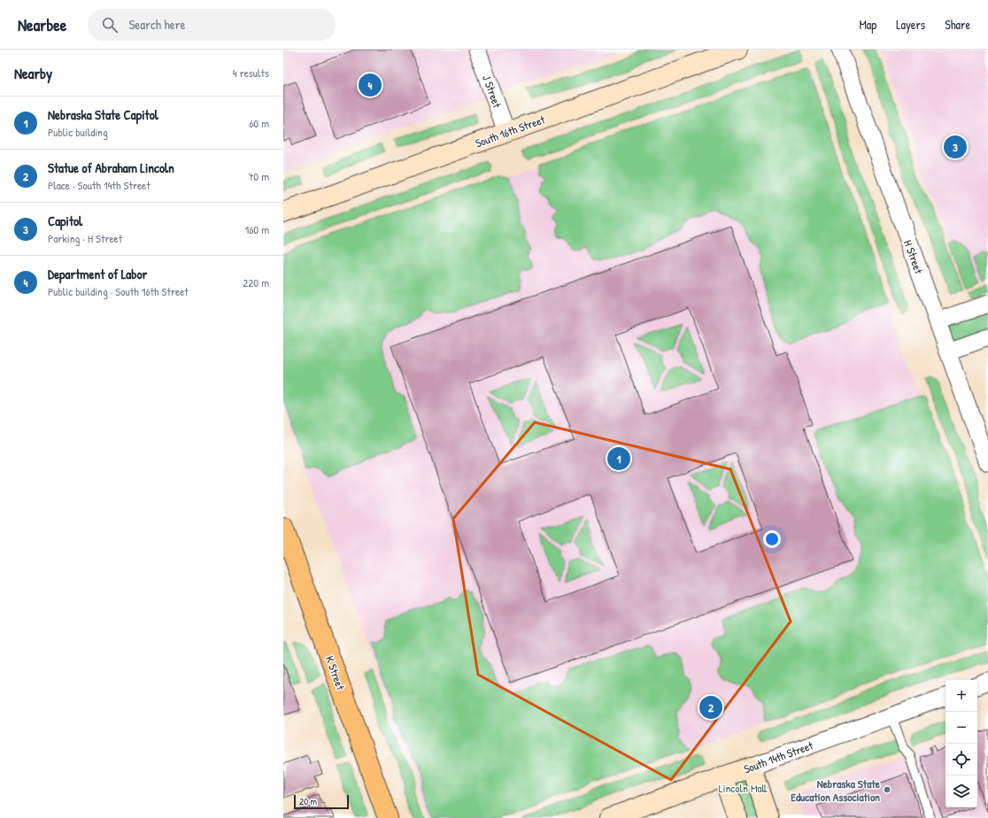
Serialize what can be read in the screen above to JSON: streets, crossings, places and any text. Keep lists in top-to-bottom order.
{
  "streets": {
    "main road": ["South 16th Street", "K Street", "South 14th Street"],
    "street": ["J Street", "H Street"]
  },
  "crossings": [
    ["J Street", "South 16th Street"]
  ],
  "parks": ["Lincoln Mall"],
  "places": ["Nebraska State Education Association"],
  "scale_bar": "20 m",
  "page": {
    "header": "Nearbee",
    "search": "Search here",
    "nav": ["Map", "Layers", "Share"],
    "heading": ["Nearby", "4 results"],
    "pins": [
      "4",
      "3",
      "1",
      "2"
    ],
    "list": [
      {
        "mark": "1",
        "name": "Nebraska State Capitol",
        "note": "Public building",
        "value": "60 m"
      },
      {
        "mark": "2",
        "name": "Statue of Abraham Lincoln",
        "note": "Place · South 14th Street",
        "value": "70 m"
      },
      {
        "mark": "3",
        "name": "Capitol",
        "note": "Parking · H Street",
        "value": "160 m"
      },
      {
        "mark": "4",
        "name": "Department of Labor",
        "note": "Public building · South 16th Street",
        "value": "220 m"
      }
    ],
    "map_buttons": ["+", "−"],
    "scale": "20 m"
  }
}
